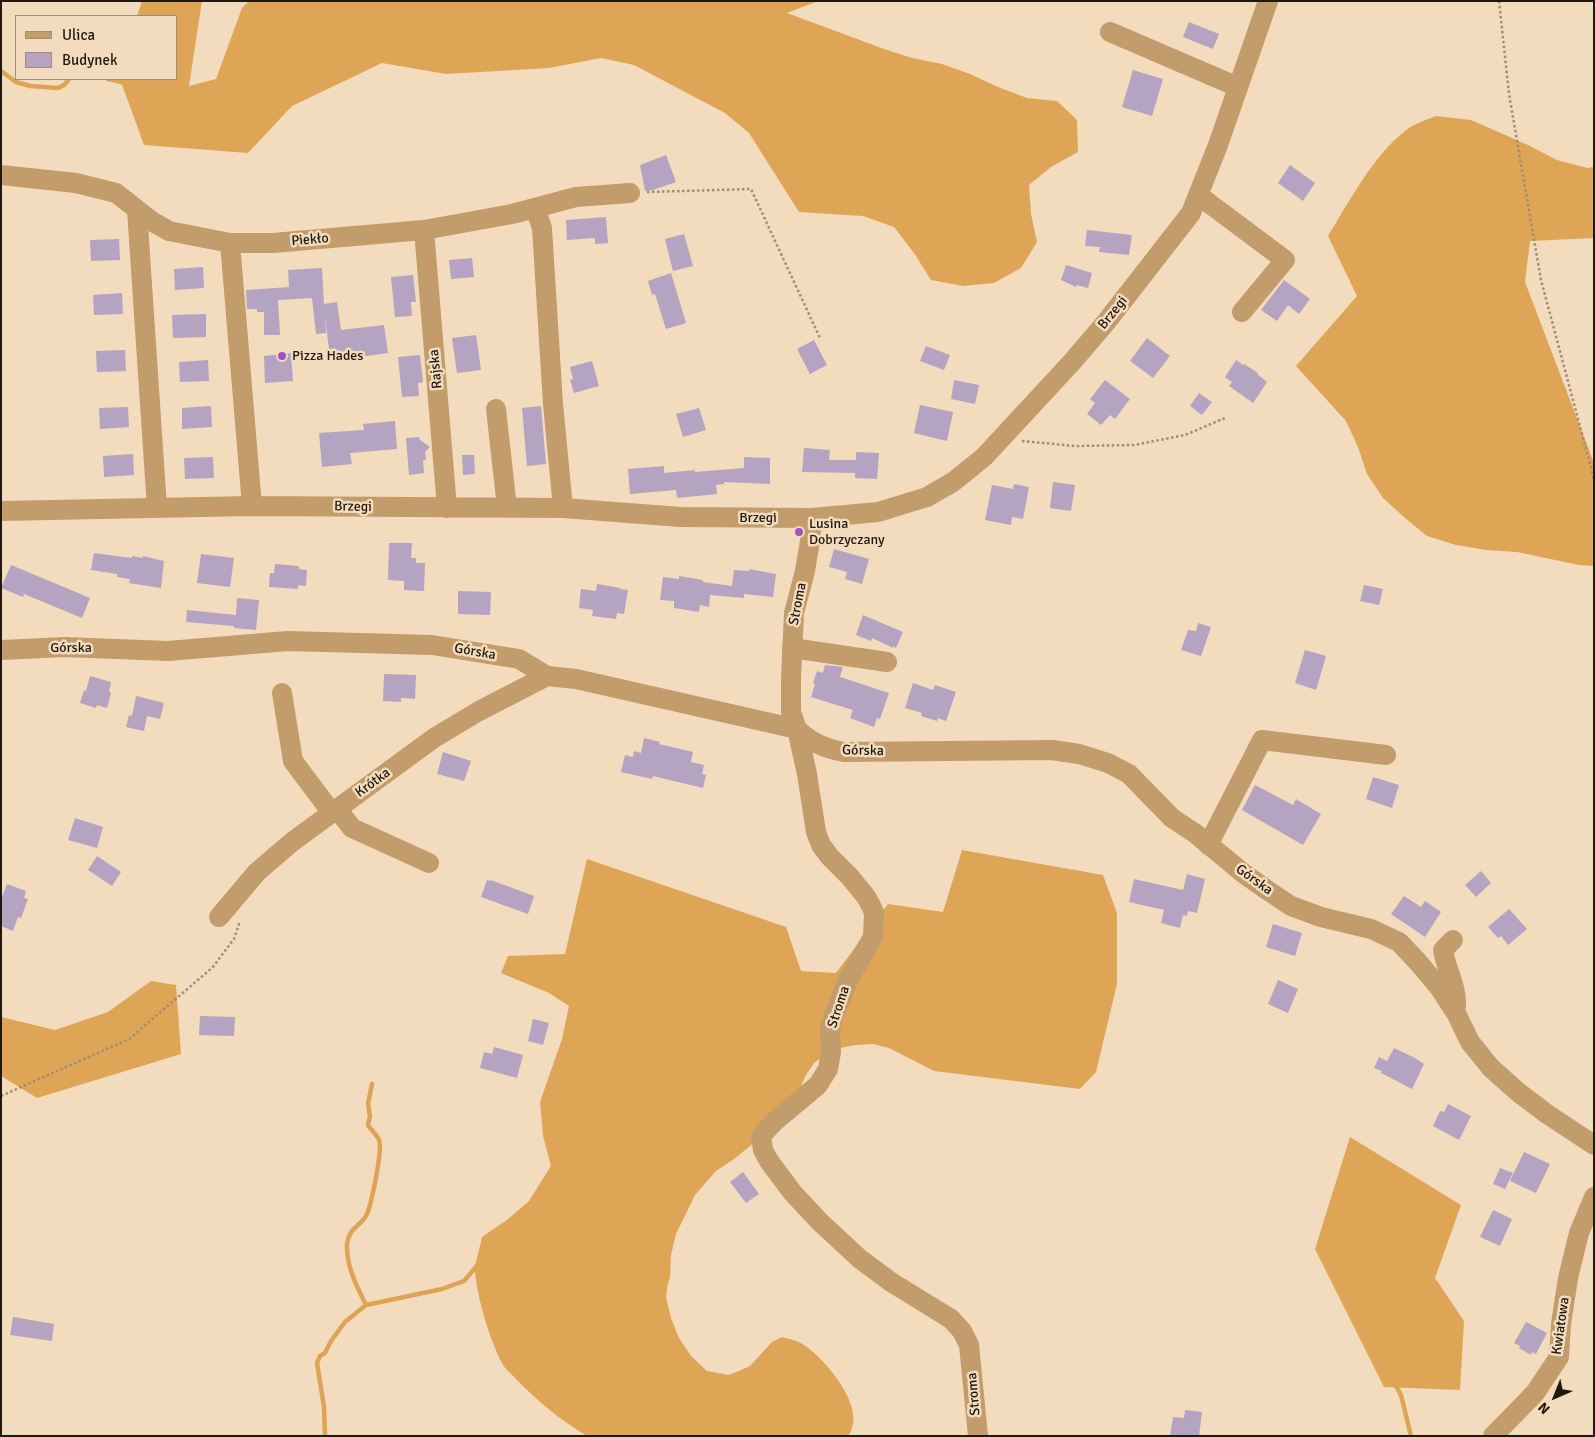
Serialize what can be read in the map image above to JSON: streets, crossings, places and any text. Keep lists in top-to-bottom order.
{
  "streets": {
    "street": [
      "Piekło",
      "Brzegi",
      "Rajska",
      "Stroma",
      "Górska",
      "Krótka",
      "Kwiatowa"
    ]
  },
  "crossings": [
    ["Piekło", "Rajska"],
    ["Brzegi", "Rajska"],
    ["Brzegi", "Stroma"],
    ["Stroma", "Górska"],
    ["Górska", "Krótka"]
  ],
  "places": ["Pizza Hades", "Lusina Dobrzyczany"],
  "legend": ["Ulica", "Budynek"],
  "north": "bottom left"
}
